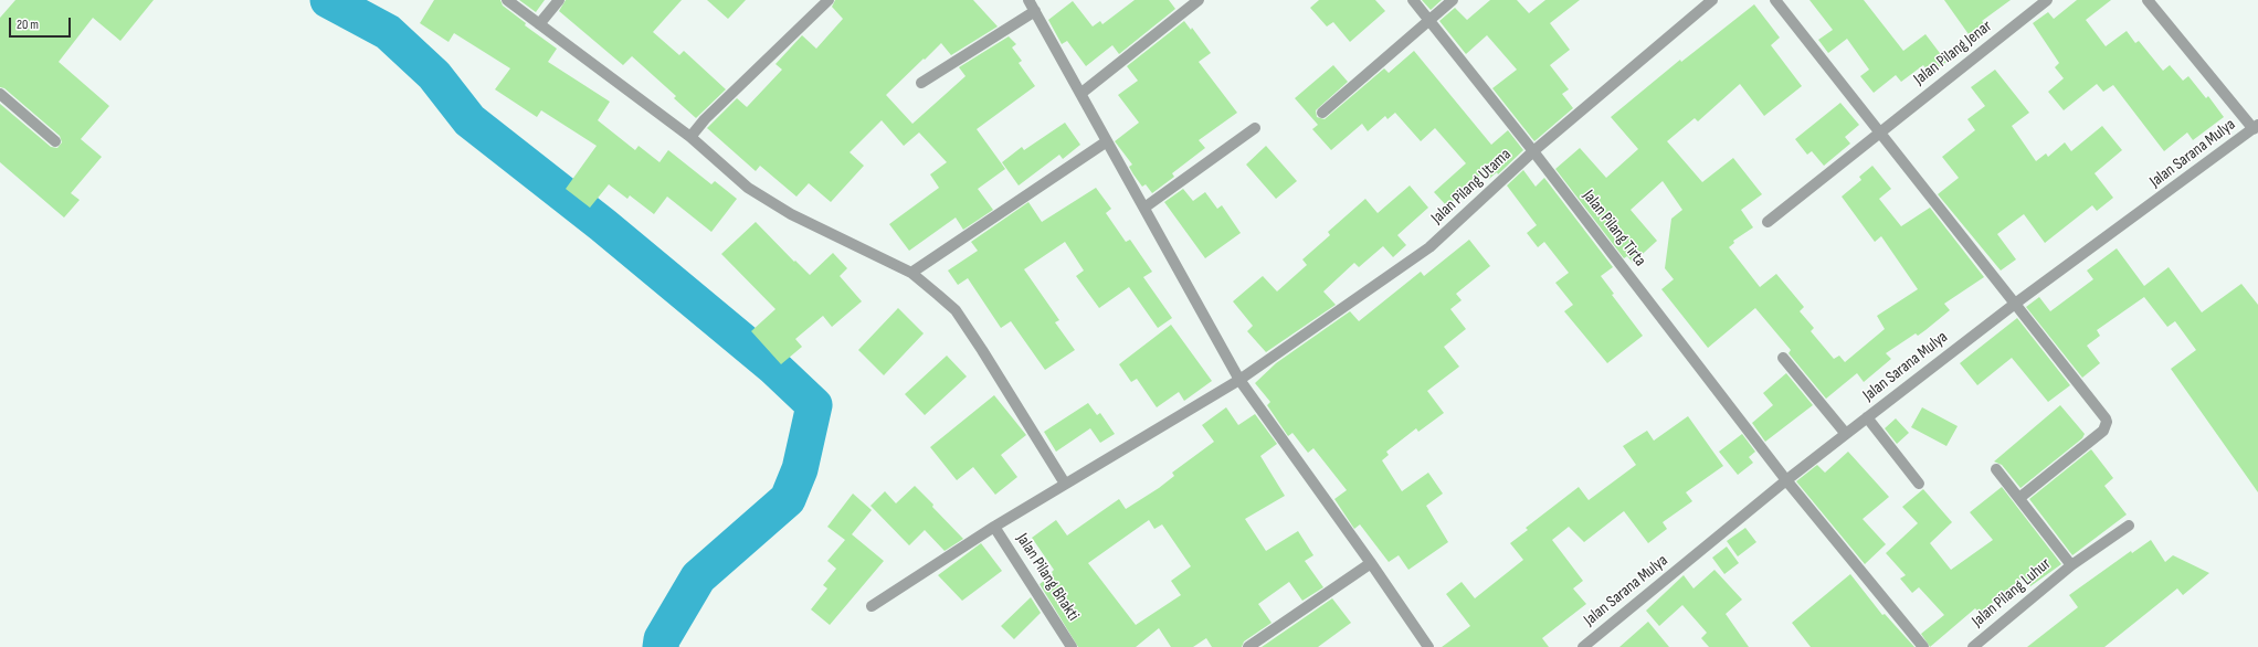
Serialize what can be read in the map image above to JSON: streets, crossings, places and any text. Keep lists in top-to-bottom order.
{
  "streets": {
    "street": [
      "Jalan Pilang Jenar",
      "Jalan Sarana Mulya",
      "Jalan Pilang Utama",
      "Jalan Pilang Tirta",
      "Jalan Pilang Bhakti",
      "Jalan Pilang Luhur"
    ]
  },
  "crossings": [
    ["Jalan Sarana Mulya", "Jalan Pilang Tirta"],
    ["Jalan Pilang Utama", "Jalan Pilang Tirta"],
    ["Jalan Pilang Utama", "Jalan Pilang Bhakti"]
  ],
  "scale_bar": "20 m"
}
